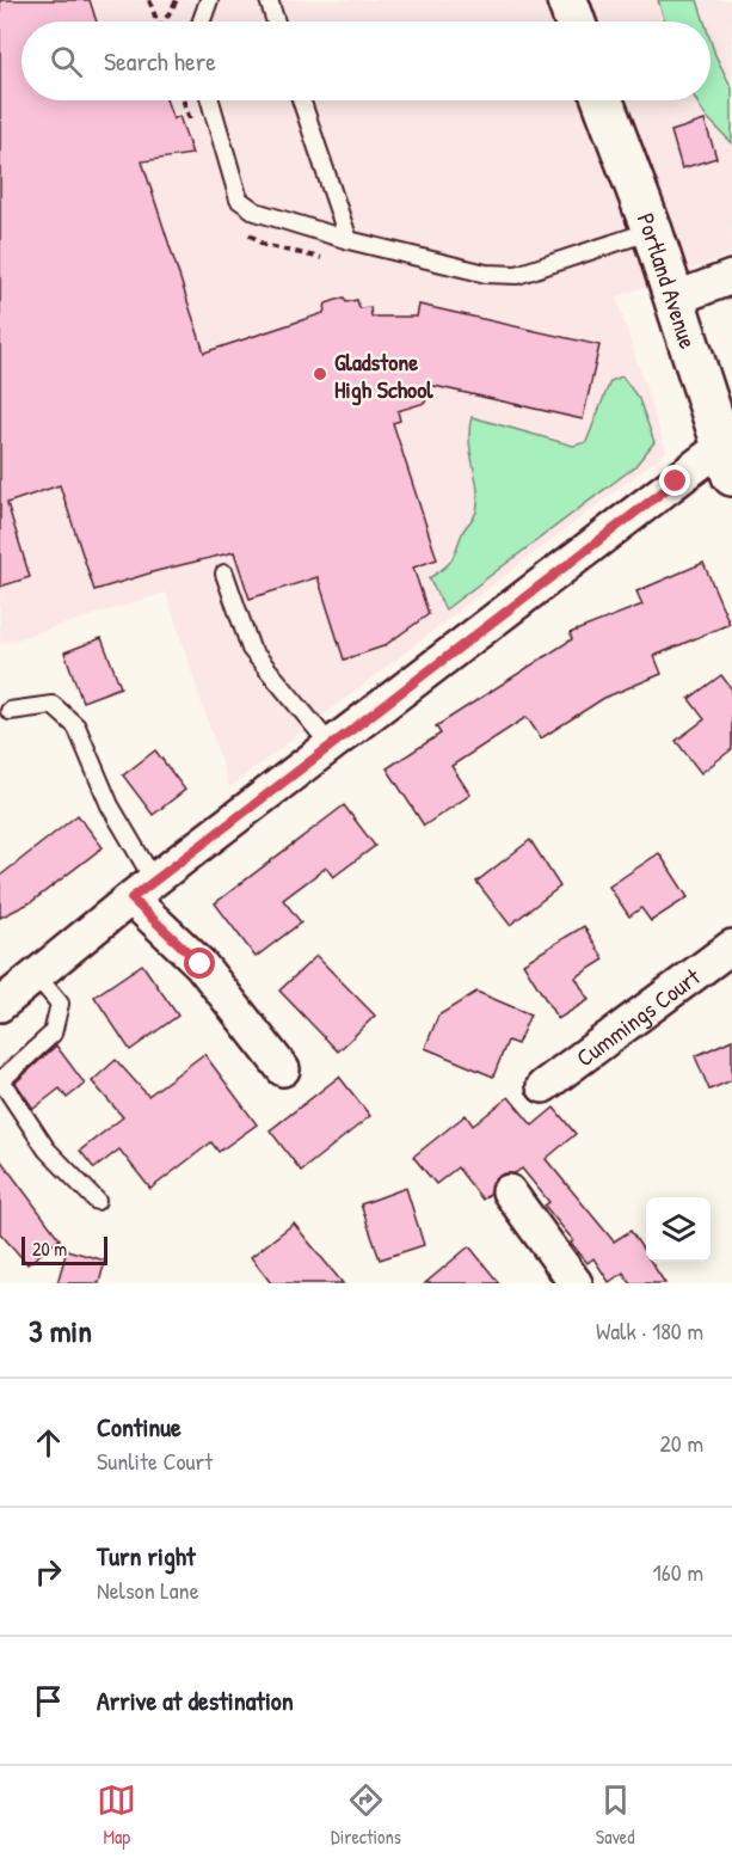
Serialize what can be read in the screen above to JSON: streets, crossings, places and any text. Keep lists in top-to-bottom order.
{
  "streets": {
    "street": ["Portland Avenue", "Cummings Court"]
  },
  "places": ["Gladstone High School"],
  "scale_bar": "20 m",
  "page": {
    "search": "Search here",
    "scale": "20 m",
    "heading": ["3 min", "Walk · 180 m"],
    "list": [
      ["Continue", "Sunlite Court", "20 m"],
      ["Turn right", "Nelson Lane", "160 m"],
      "Arrive at destination"
    ],
    "nav": ["Map", "Directions", "Saved"]
  }
}
